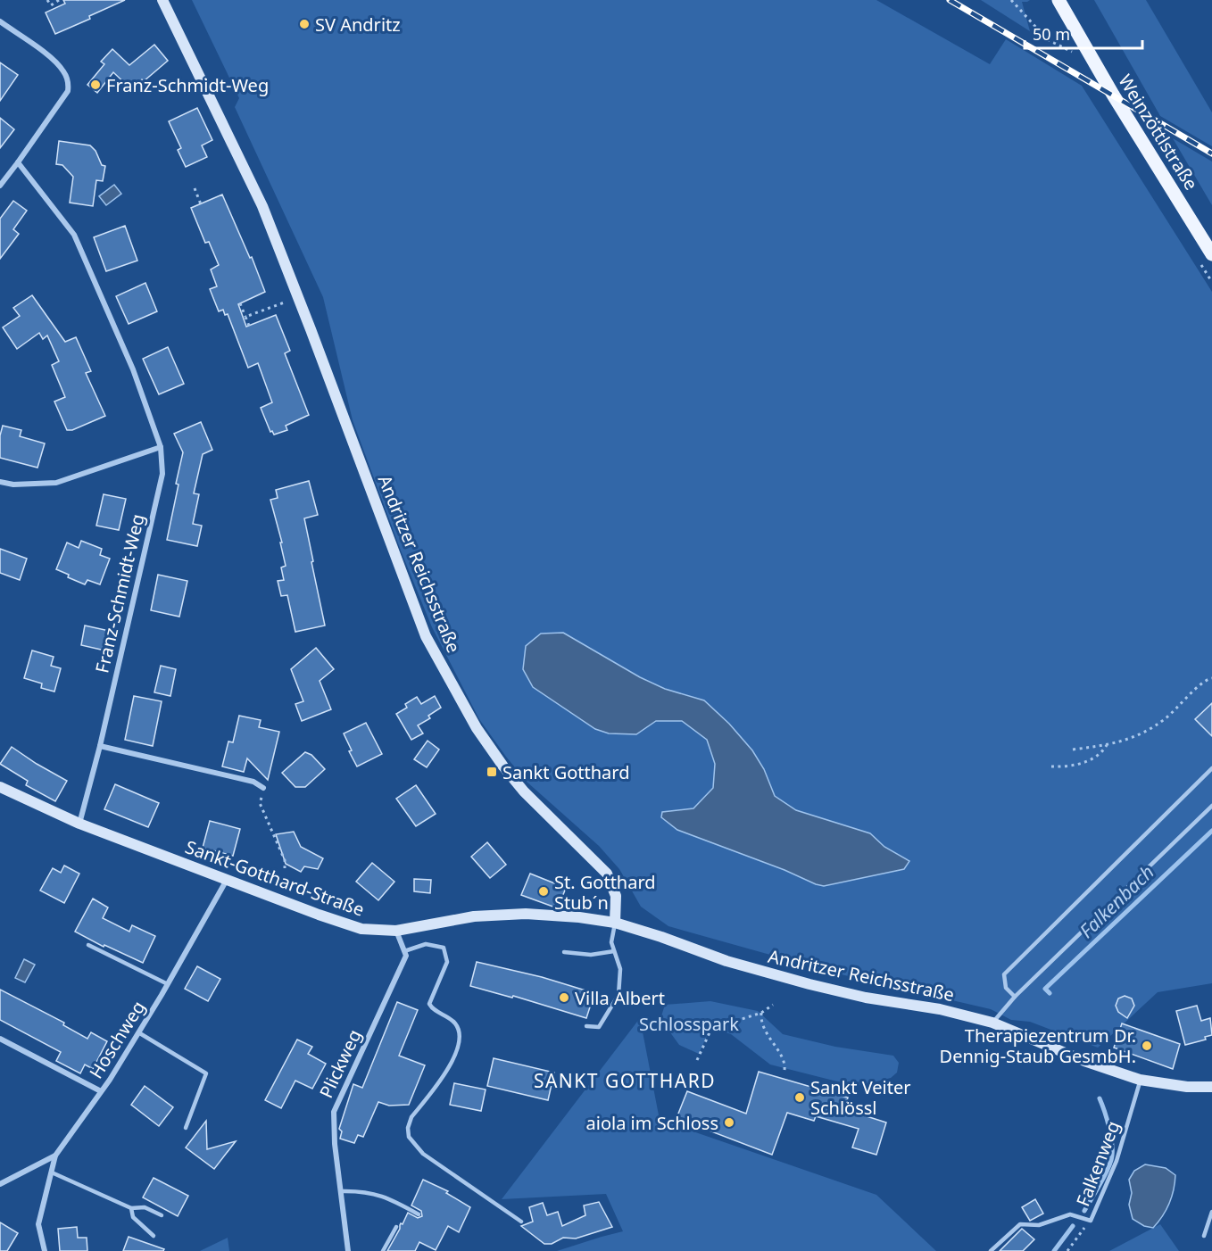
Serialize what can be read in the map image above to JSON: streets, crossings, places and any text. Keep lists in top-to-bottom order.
{
  "streets": {
    "main road": ["Weinzöttlstraße", "Andritzer Reichsstraße", "Sankt-Gotthard-Straße"],
    "street": ["Franz-Schmidt-Weg", "Hoschweg", "Plickweg"],
    "lane": ["Falkenweg"]
  },
  "crossings": [
    ["Andritzer Reichsstraße", "Sankt-Gotthard-Straße"],
    ["Andritzer Reichsstraße", "Falkenweg"],
    ["Franz-Schmidt-Weg", "Sankt-Gotthard-Straße"],
    ["Sankt-Gotthard-Straße", "Hoschweg"]
  ],
  "districts": ["SANKT GOTTHARD"],
  "water": ["Falkenbach"],
  "parks": ["Schlosspark"],
  "places": {
    "other": [
      "SV Andritz",
      "Franz-Schmidt-Weg",
      "St. Gotthard Stub´n",
      "Villa Albert",
      "Therapiezentrum Dr. Dennig-Staub GesmbH.",
      "Sankt Veiter Schlössl",
      "aiola im Schloss"
    ],
    "transit": ["Sankt Gotthard"]
  },
  "scale_bar": "50 m"
}
